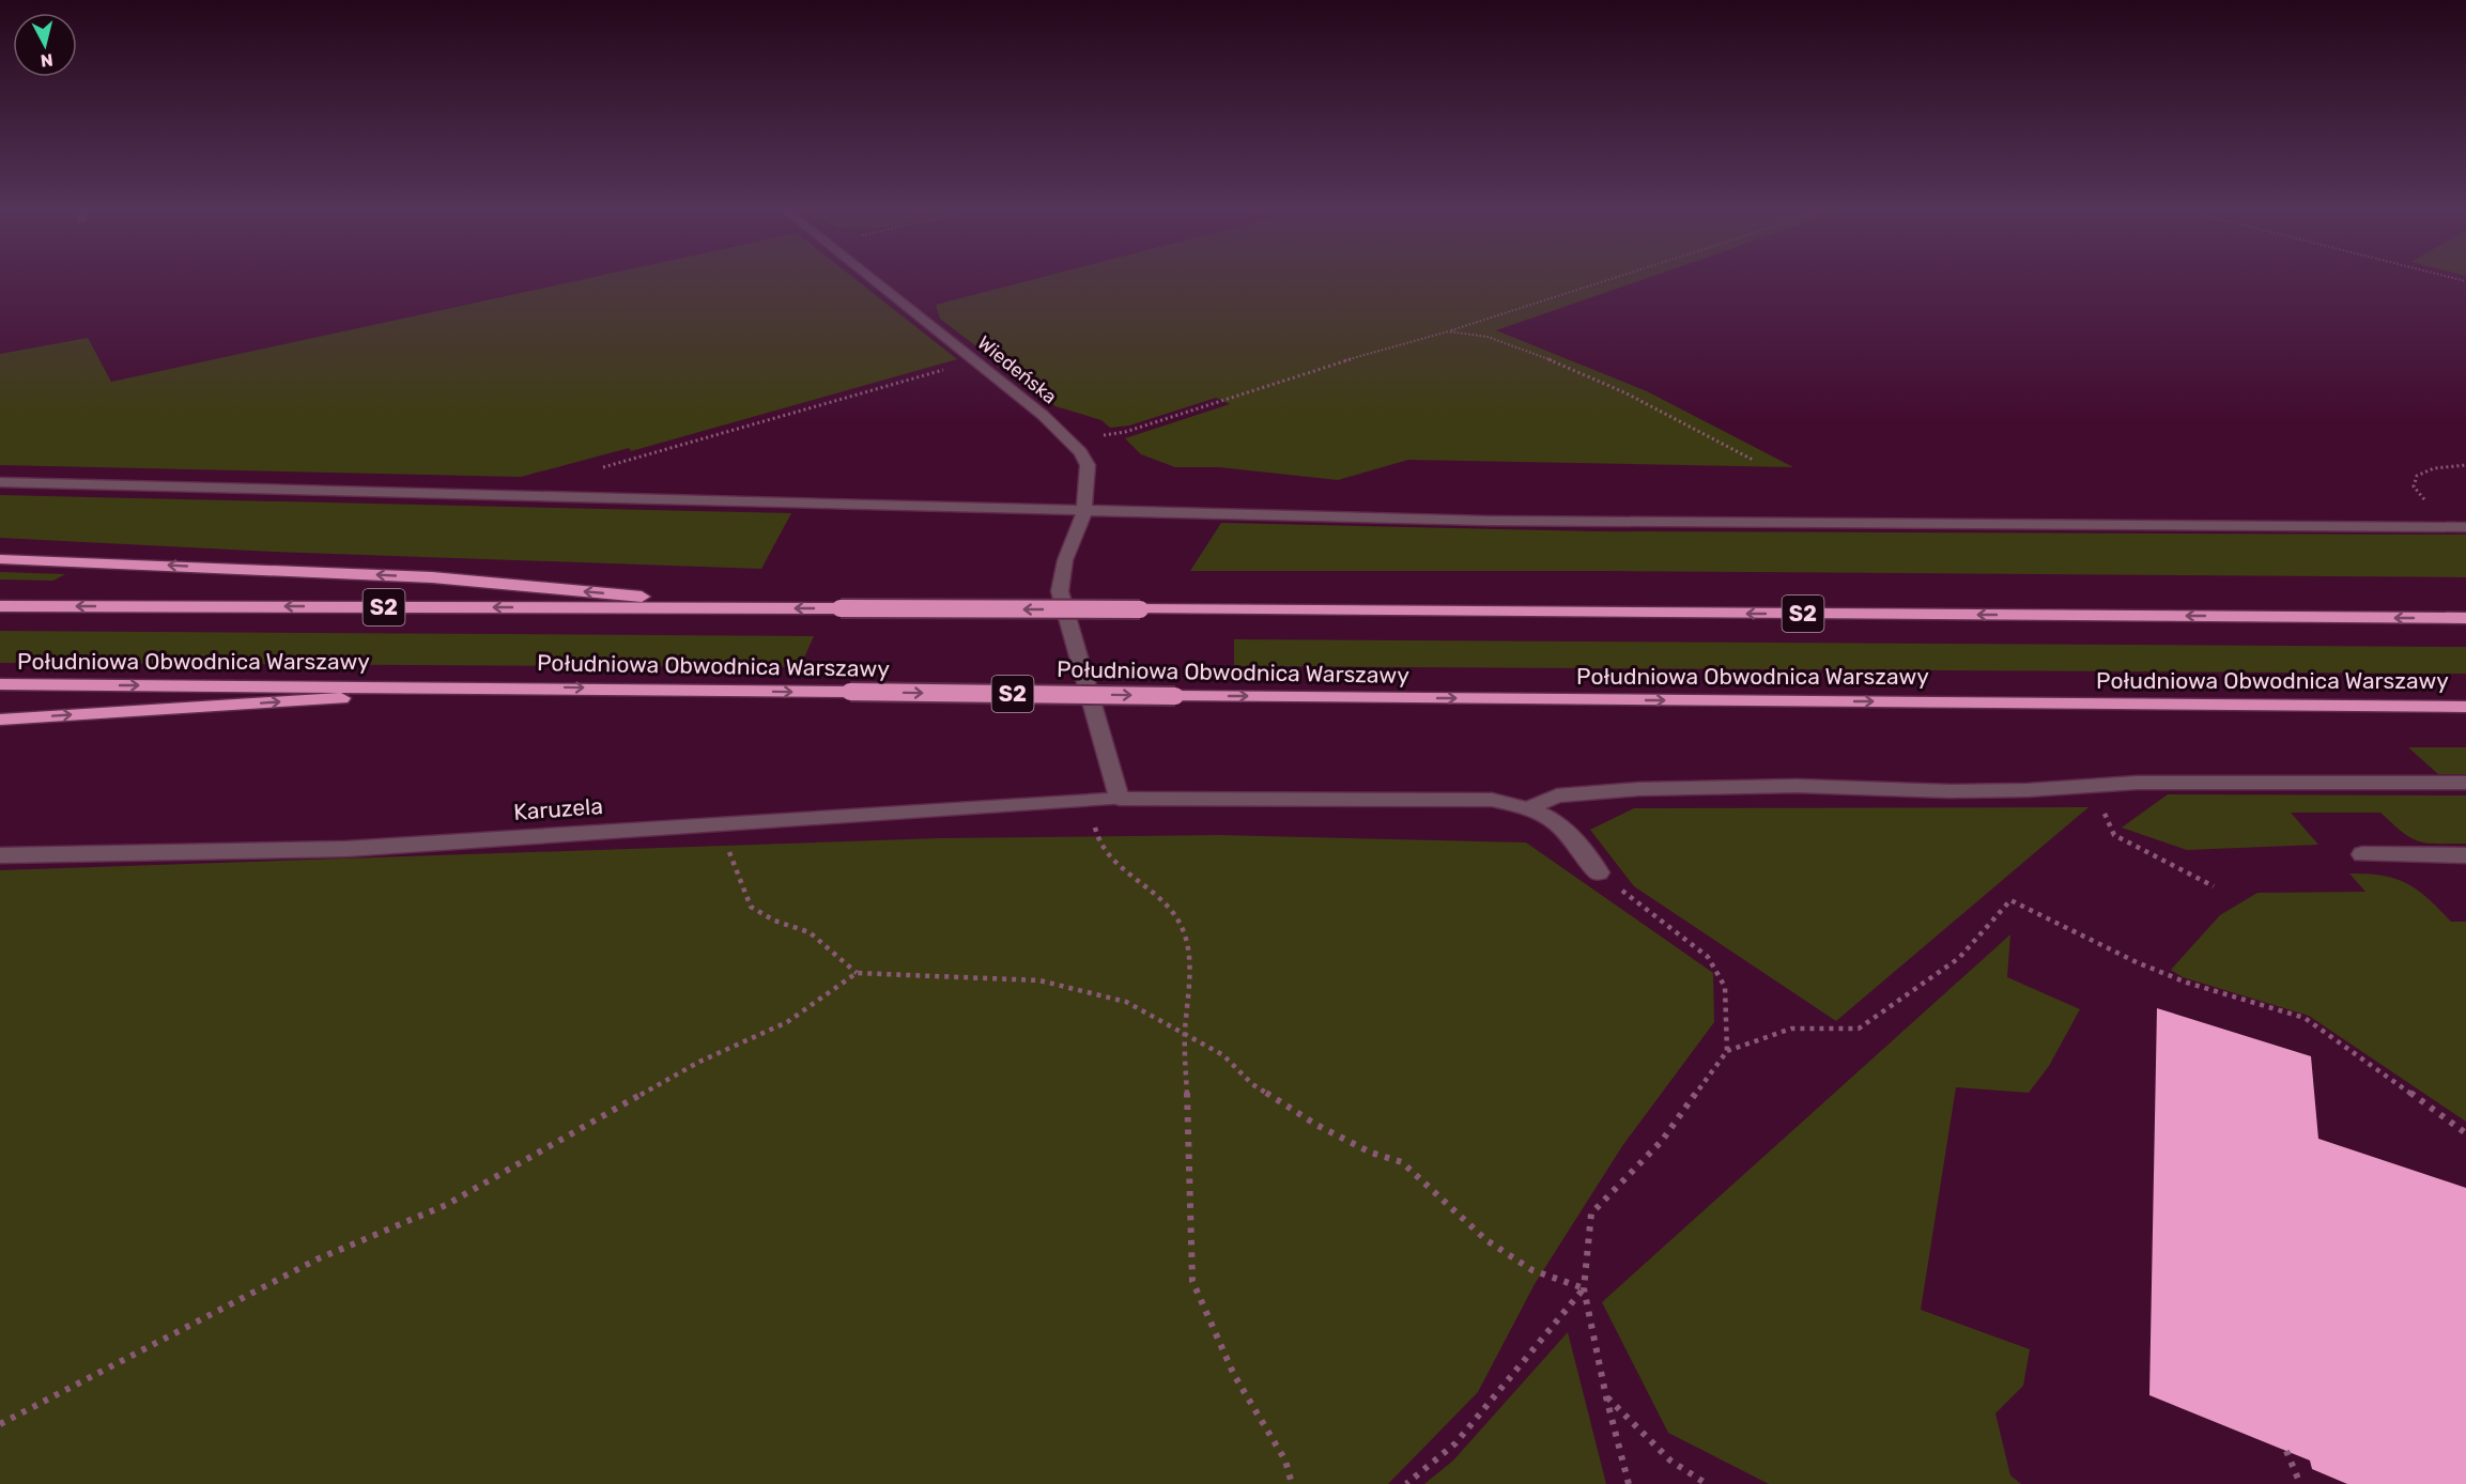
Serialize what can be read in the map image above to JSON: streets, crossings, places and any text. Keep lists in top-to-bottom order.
{
  "streets": {
    "highway": ["S2", "Południowa Obwodnica Warszawy"],
    "street": ["Wiedeńska", "Karuzela"]
  },
  "crossings": [
    ["Wiedeńska", "Karuzela"]
  ],
  "north": "bottom"
}
